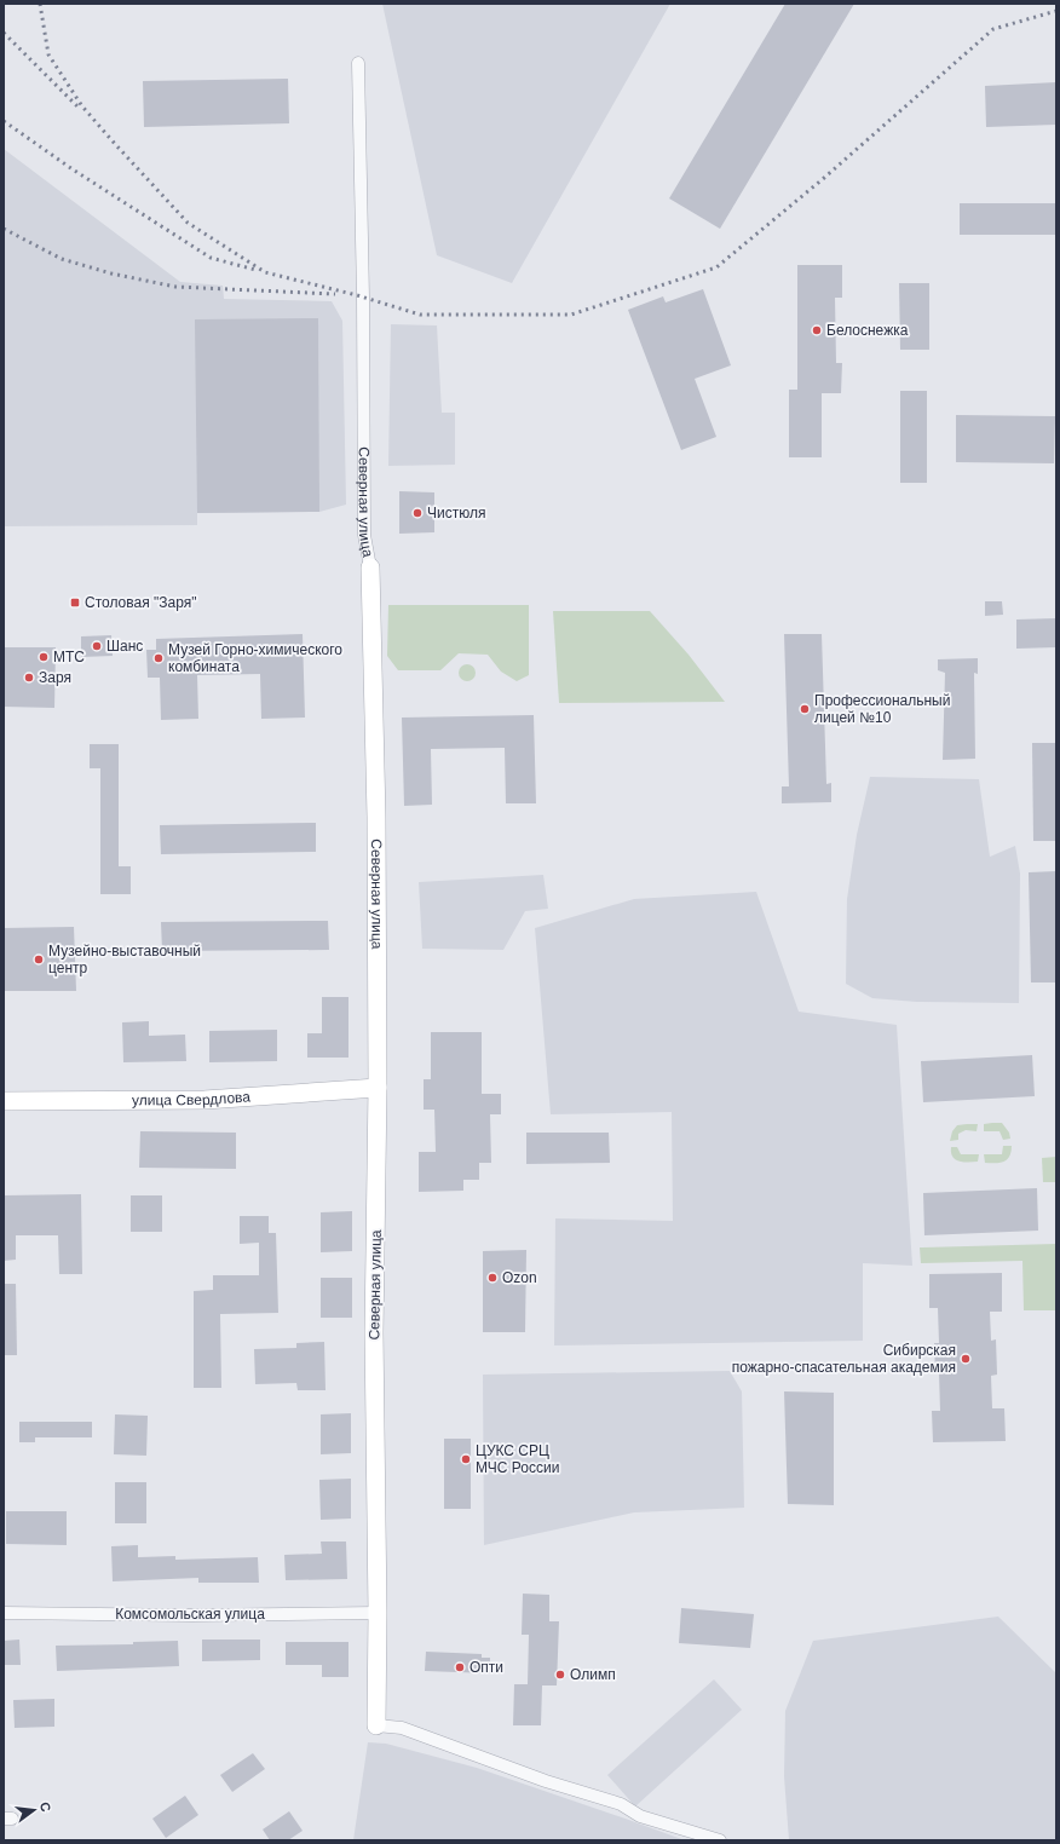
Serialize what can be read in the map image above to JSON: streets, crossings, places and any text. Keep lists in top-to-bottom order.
{
  "streets": {
    "street": ["Северная улица", "улица Свердлова", "Комсомольская улица"]
  },
  "crossings": [
    ["Северная улица", "улица Свердлова"],
    ["Северная улица", "Комсомольская улица"]
  ],
  "places": {
    "other": [
      "Белоснежка",
      "Чистюля",
      "Шанс",
      "МТС",
      "Музей Горно-химического комбината",
      "Заря",
      "Профессиональный лицей №10",
      "Музейно-выставочный центр",
      "Ozon",
      "Сибирская пожарно-спасательная академия",
      "ЦУКС СРЦ МЧС России",
      "Опти",
      "Олимп"
    ],
    "transit": ["Столовая \"Заря\""]
  },
  "north": "right"
}
